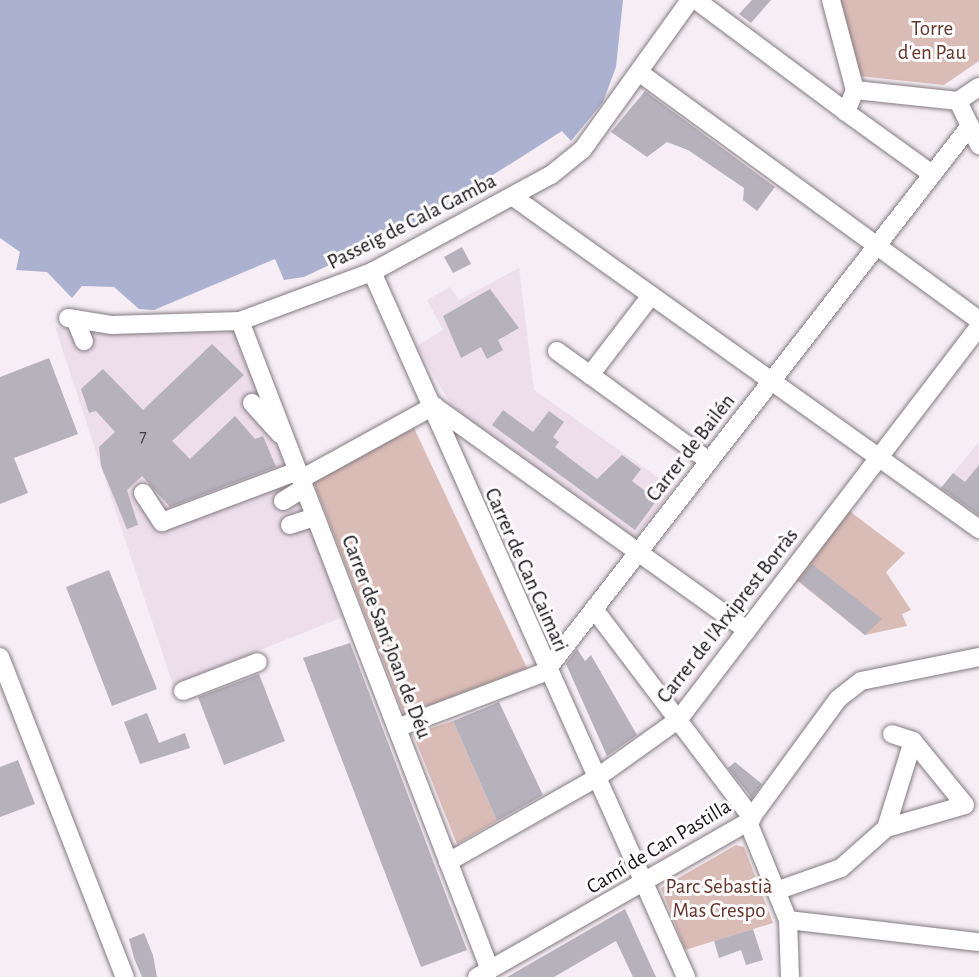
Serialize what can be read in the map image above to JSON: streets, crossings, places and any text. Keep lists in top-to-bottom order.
{
  "streets": {
    "street": [
      "Passeig de Cala Gamba",
      "Carrer de Bailén",
      "Carrer de Can Caimari",
      "Carrer de l'Arxiprest Borràs",
      "Carrer de Sant Joan de Déu",
      "Camí de Can Pastilla"
    ]
  },
  "crossings": [
    ["Passeig de Cala Gamba", "Carrer de Can Caimari"],
    ["Passeig de Cala Gamba", "Carrer de Sant Joan de Déu"],
    ["Carrer de Bailén", "Carrer de Can Caimari"],
    ["Carrer de Can Caimari", "Carrer de l'Arxiprest Borràs"],
    ["Carrer de Can Caimari", "Camí de Can Pastilla"],
    ["Carrer de l'Arxiprest Borràs", "Carrer de Sant Joan de Déu"],
    ["Carrer de Sant Joan de Déu", "Camí de Can Pastilla"]
  ],
  "parks": ["Torre d'en Pau", "Parc Sebastià Mas Crespo"],
  "house_numbers": ["7"]
}
